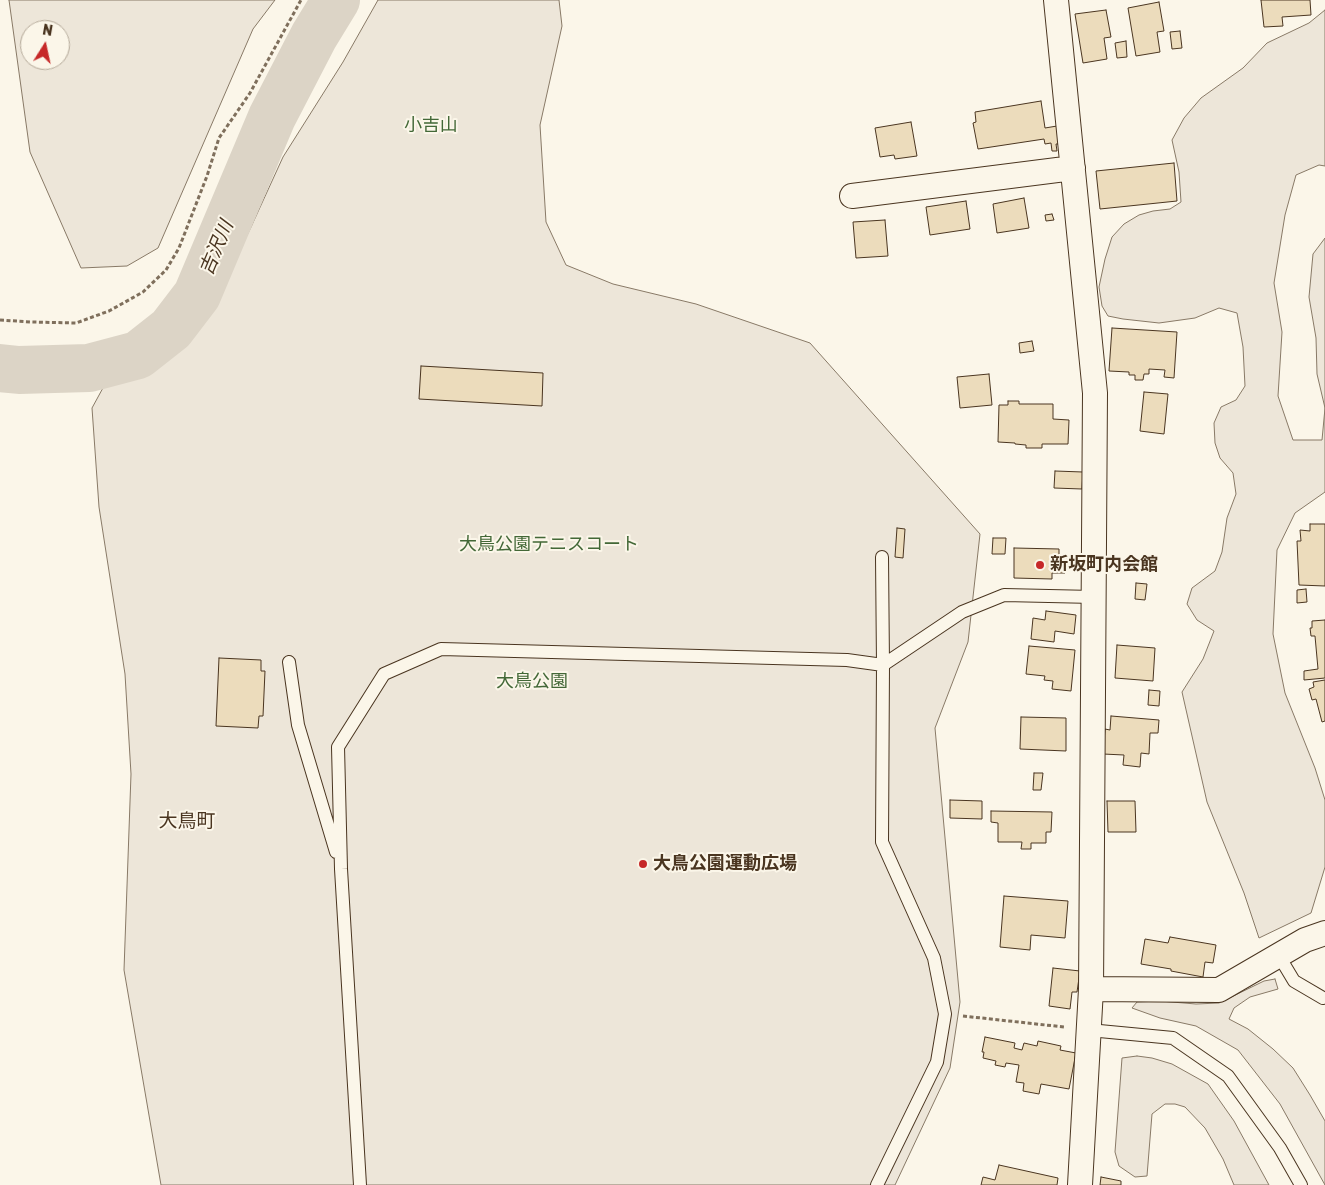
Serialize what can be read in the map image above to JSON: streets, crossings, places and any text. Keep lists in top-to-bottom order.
{
  "districts": ["大鳥町"],
  "water": ["吉沢川"],
  "parks": ["小吉山", "大鳥公園テニスコート", "大鳥公園"],
  "places": ["新坂町内会館", "大鳥公園運動広場"],
  "north": "top"
}
